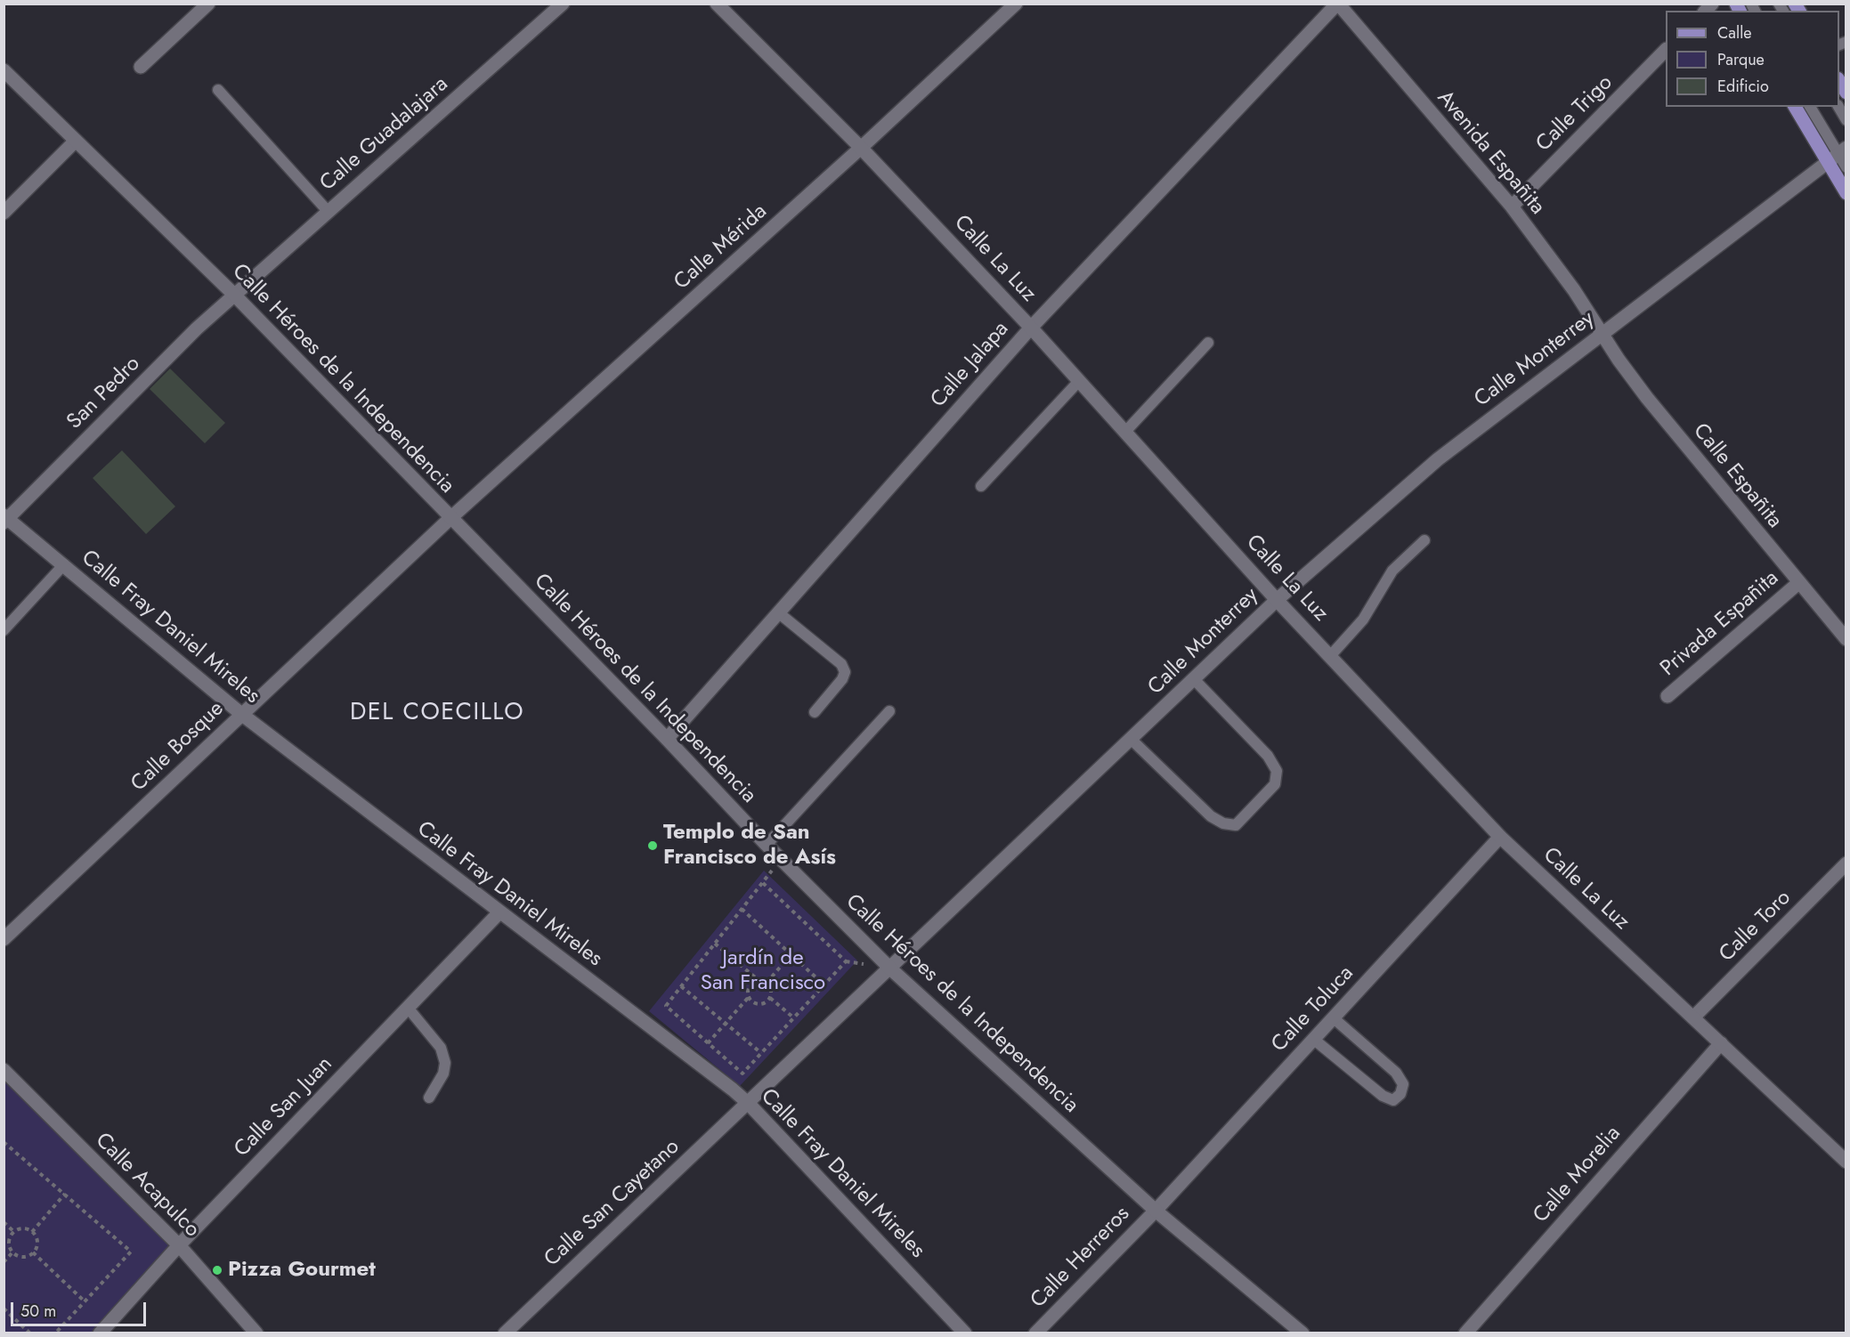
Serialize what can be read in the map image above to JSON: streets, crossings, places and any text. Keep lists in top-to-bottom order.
{
  "streets": {
    "street": [
      "Calle Trigo",
      "Calle Guadalajara",
      "Avenida Españita",
      "Calle Mérida",
      "Calle La Luz",
      "Calle Monterrey",
      "Calle Jalapa",
      "Calle Héroes de la Independencia",
      "San Pedro",
      "Calle Españita",
      "Privada Españita",
      "Calle Fray Daniel Mireles",
      "Calle Bosque",
      "Calle Toro",
      "Calle Toluca",
      "Calle San Juan",
      "Calle Morelia",
      "Calle Acapulco",
      "Calle San Cayetano",
      "Calle Herreros"
    ]
  },
  "crossings": [
    ["Calle Trigo", "Avenida Españita"],
    ["Calle Guadalajara", "Calle Héroes de la Independencia"],
    ["Calle Guadalajara", "San Pedro"],
    ["Avenida Españita", "Calle Monterrey"],
    ["Avenida Españita", "Calle Jalapa"],
    ["Avenida Españita", "Calle Españita"],
    ["Calle Mérida", "Calle La Luz"],
    ["Calle Mérida", "Calle Héroes de la Independencia"],
    ["Calle Mérida", "Calle Bosque"],
    ["Calle La Luz", "Calle Monterrey"],
    ["Calle La Luz", "Calle Jalapa"],
    ["Calle La Luz", "Calle Toro"],
    ["Calle La Luz", "Calle Toluca"],
    ["Calle La Luz", "Calle Morelia"],
    ["Calle Monterrey", "Calle Héroes de la Independencia"],
    ["Calle Monterrey", "Calle Españita"],
    ["Calle Monterrey", "Calle Fray Daniel Mireles"],
    ["Calle Monterrey", "Calle San Cayetano"],
    ["Calle Jalapa", "Calle Héroes de la Independencia"],
    ["Calle Héroes de la Independencia", "San Pedro"],
    ["Calle Héroes de la Independencia", "Calle Bosque"],
    ["Calle Héroes de la Independencia", "Calle Toluca"],
    ["Calle Héroes de la Independencia", "Calle Herreros"],
    ["San Pedro", "Calle Fray Daniel Mireles"],
    ["Calle Españita", "Privada Españita"],
    ["Calle Fray Daniel Mireles", "Calle Bosque"],
    ["Calle Fray Daniel Mireles", "Calle San Juan"],
    ["Calle Fray Daniel Mireles", "Calle San Cayetano"],
    ["Calle Toluca", "Calle Herreros"],
    ["Calle San Juan", "Calle Acapulco"]
  ],
  "districts": ["DEL COECILLO"],
  "parks": ["Jardín de San Francisco"],
  "places": ["Templo de San Francisco de Asís", "Pizza Gourmet"],
  "legend": ["Calle", "Parque", "Edificio"],
  "scale_bar": "50 m"
}
